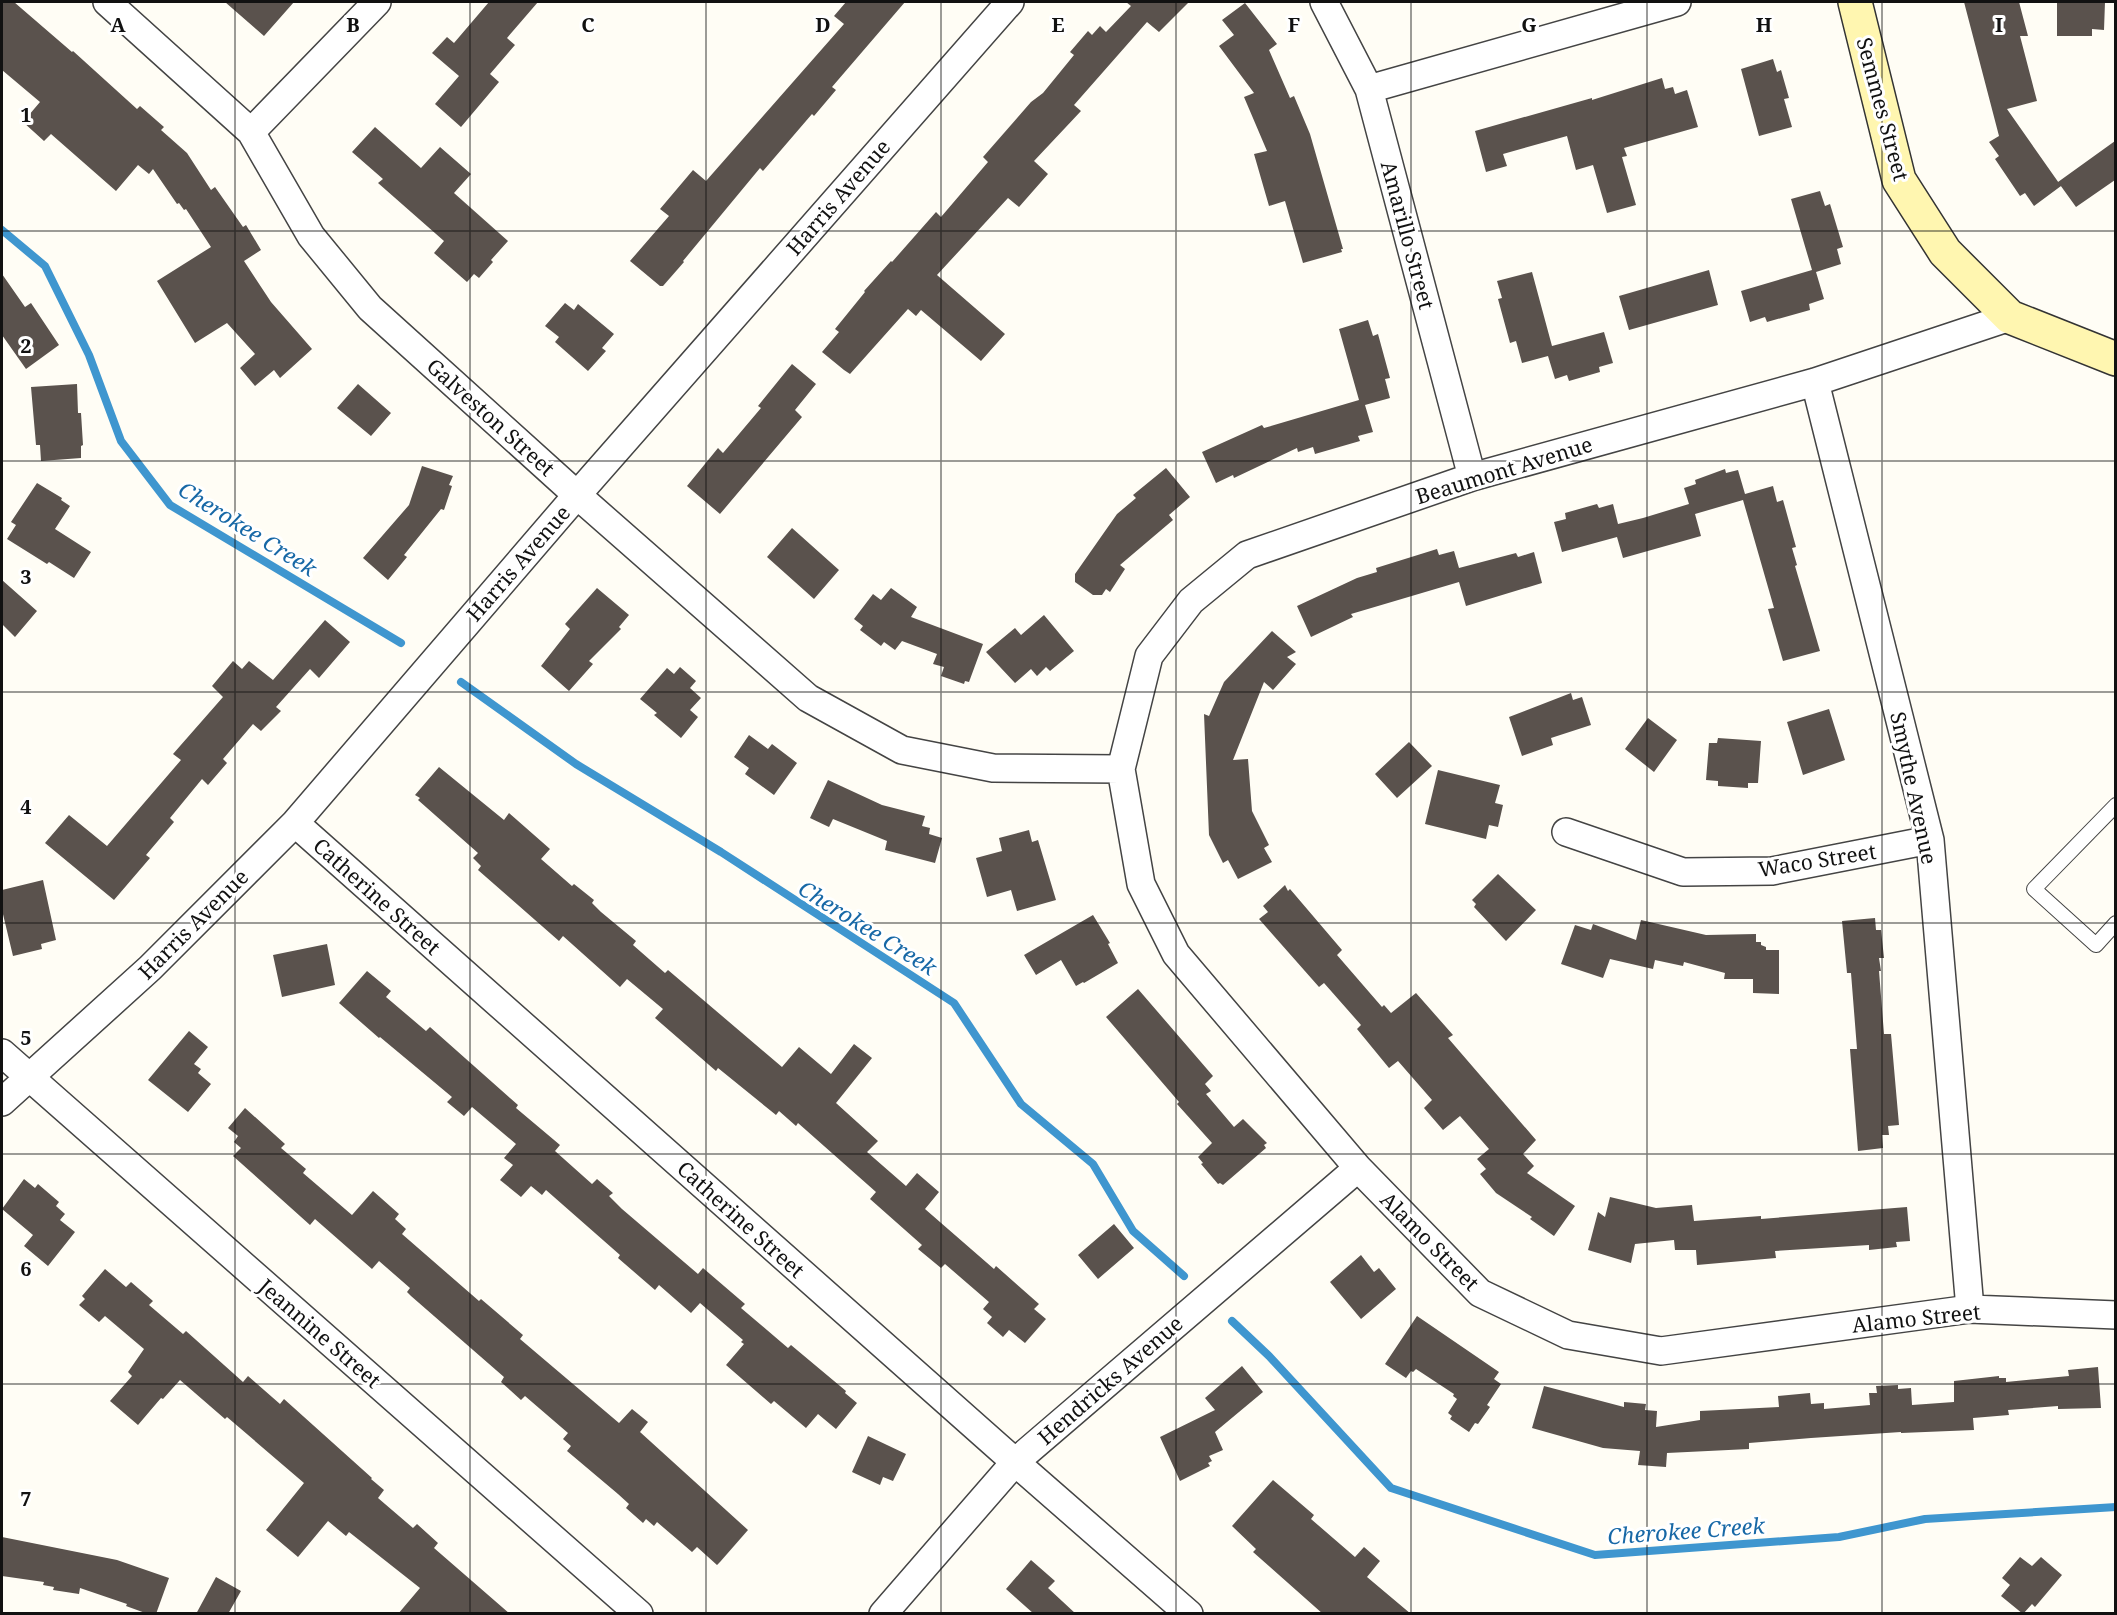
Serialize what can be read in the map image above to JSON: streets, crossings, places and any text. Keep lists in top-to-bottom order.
{
  "streets": {
    "main road": ["Semmes Street"],
    "street": [
      "Harris Avenue",
      "Amarillo Street",
      "Galveston Street",
      "Beaumont Avenue",
      "Smythe Avenue",
      "Waco Street",
      "Catherine Street",
      "Alamo Street",
      "Jeannine Street",
      "Hendricks Avenue"
    ]
  },
  "crossings": [
    ["Semmes Street", "Beaumont Avenue"],
    ["Harris Avenue", "Galveston Street"],
    ["Harris Avenue", "Catherine Street"],
    ["Harris Avenue", "Jeannine Street"],
    ["Amarillo Street", "Beaumont Avenue"],
    ["Galveston Street", "Beaumont Avenue"],
    ["Galveston Street", "Alamo Street"],
    ["Beaumont Avenue", "Smythe Avenue"],
    ["Beaumont Avenue", "Alamo Street"],
    ["Smythe Avenue", "Waco Street"],
    ["Smythe Avenue", "Alamo Street"],
    ["Catherine Street", "Hendricks Avenue"],
    ["Alamo Street", "Hendricks Avenue"]
  ],
  "water": ["Cherokee Creek"],
  "grid": {
    "columns": [
      "A",
      "B",
      "C",
      "D",
      "E",
      "F",
      "G",
      "H",
      "I"
    ],
    "rows": [
      "1",
      "2",
      "3",
      "4",
      "5",
      "6",
      "7"
    ]
  }
}
